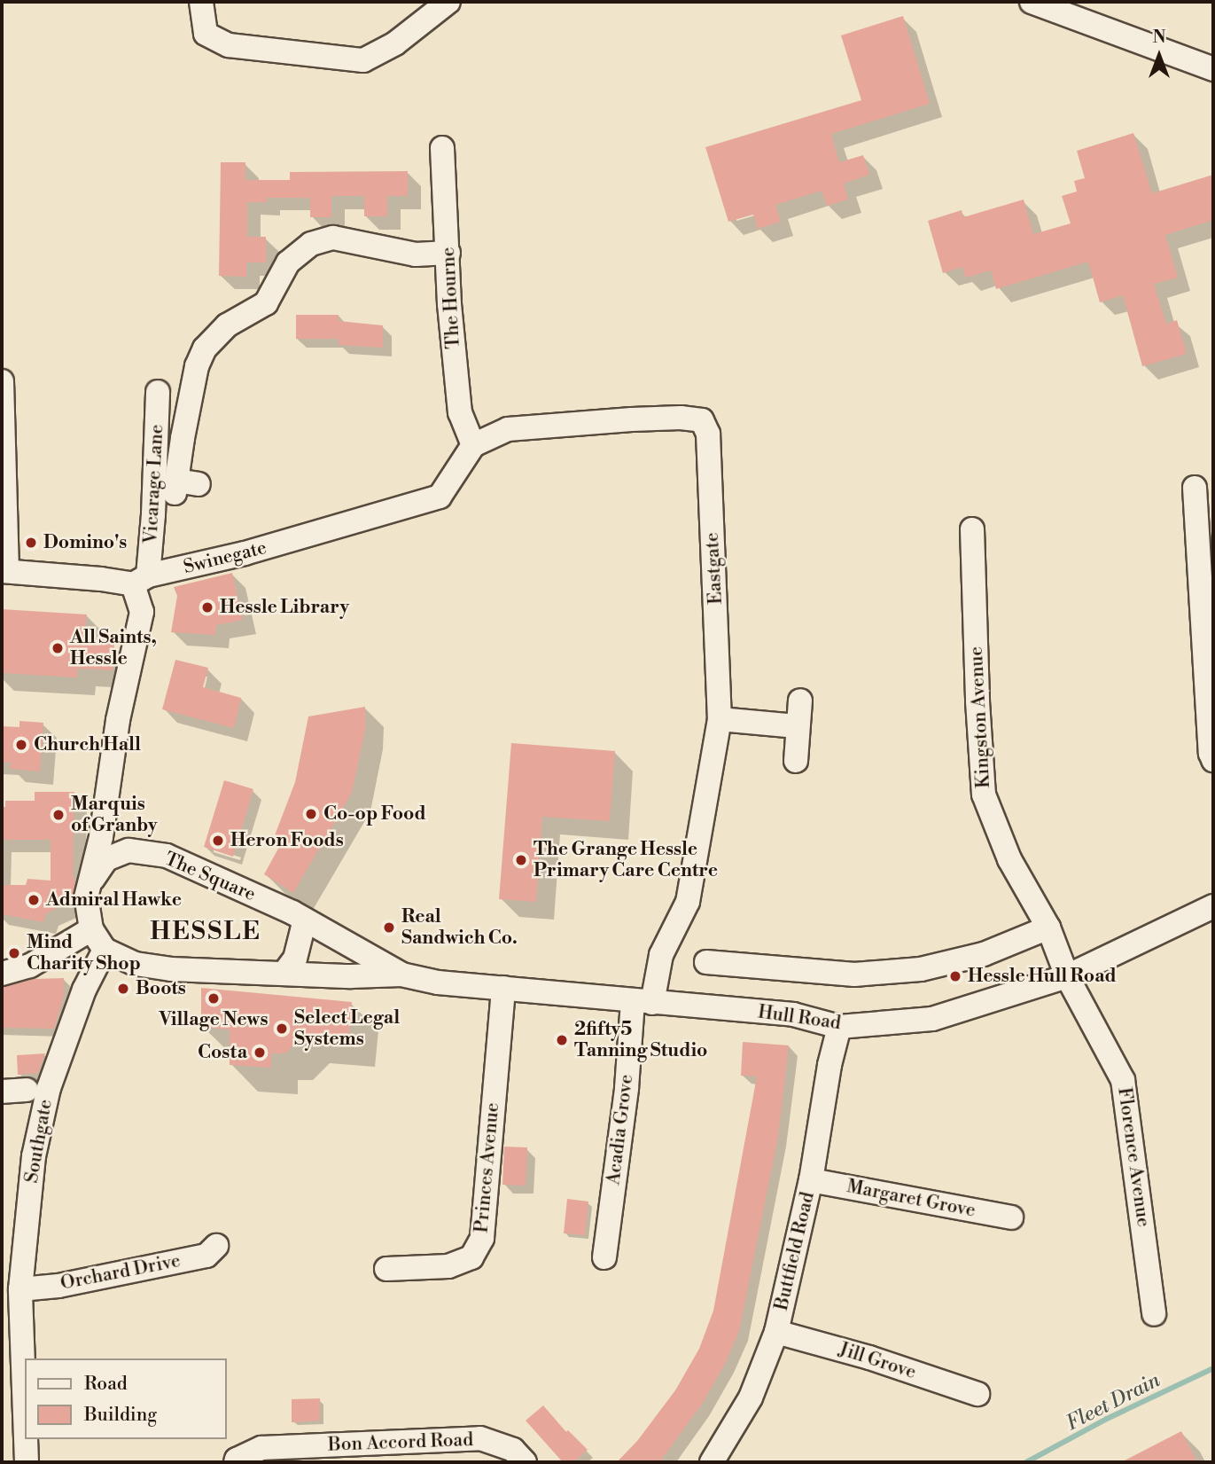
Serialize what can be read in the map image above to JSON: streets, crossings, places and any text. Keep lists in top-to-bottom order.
{
  "streets": {
    "street": [
      "The Hourne",
      "Vicarage Lane",
      "Swinegate",
      "Eastgate",
      "Kingston Avenue",
      "The Square",
      "Hull Road",
      "Acadia Grove",
      "Southgate",
      "Florence Avenue",
      "Princes Avenue",
      "Margaret Grove",
      "Buttfield Road",
      "Orchard Drive",
      "Jill Grove",
      "Bon Accord Road"
    ]
  },
  "crossings": [
    ["The Hourne", "Swinegate"],
    ["The Hourne", "Eastgate"],
    ["Vicarage Lane", "Swinegate"],
    ["Swinegate", "Eastgate"],
    ["Eastgate", "Hull Road"],
    ["Eastgate", "Acadia Grove"],
    ["Kingston Avenue", "Hull Road"],
    ["Kingston Avenue", "Florence Avenue"],
    ["The Square", "Hull Road"],
    ["Hull Road", "Acadia Grove"],
    ["Hull Road", "Florence Avenue"],
    ["Hull Road", "Princes Avenue"],
    ["Hull Road", "Buttfield Road"],
    ["Southgate", "Orchard Drive"],
    ["Margaret Grove", "Buttfield Road"],
    ["Buttfield Road", "Jill Grove"]
  ],
  "districts": ["HESSLE"],
  "water": ["Fleet Drain"],
  "places": [
    "Domino's",
    "Hessle Library",
    "All Saints, Hessle",
    "Church Hall",
    "Co-op Food",
    "Marquis of Granby",
    "Heron Foods",
    "The Grange Hessle Primary Care Centre",
    "Admiral Hawke",
    "Real Sandwich Co.",
    "Mind Charity Shop",
    "Hessle Hull Road",
    "Boots",
    "Village News",
    "Select Legal Systems",
    "2fifty5 Tanning Studio",
    "Costa"
  ],
  "legend": ["Road", "Building"],
  "north": "top"
}
